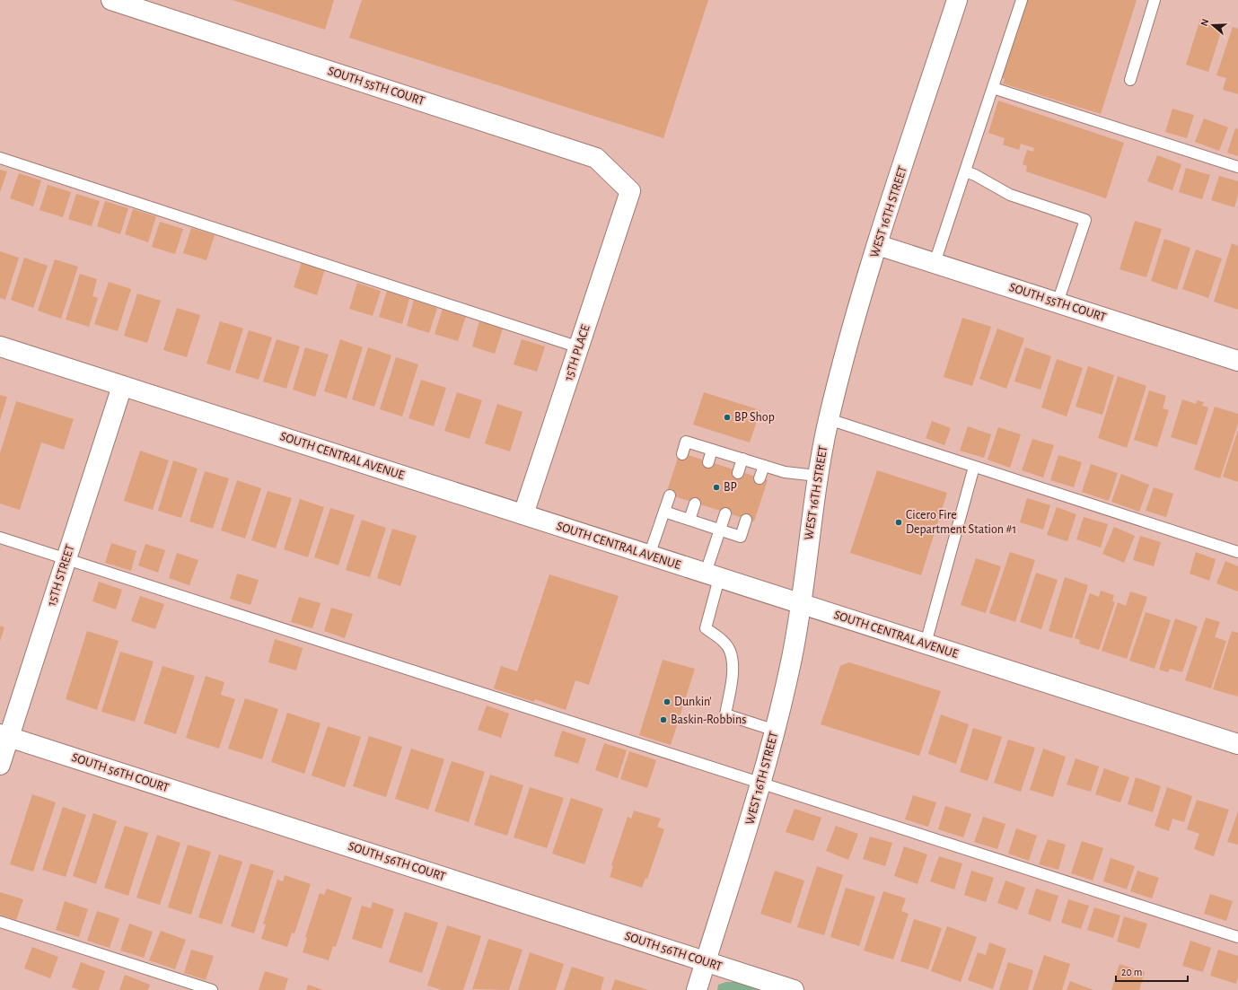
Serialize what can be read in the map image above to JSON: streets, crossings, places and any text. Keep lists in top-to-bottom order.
{
  "streets": {
    "street": [
      "SOUTH 55TH COURT",
      "WEST 16TH STREET",
      "15TH PLACE",
      "SOUTH CENTRAL AVENUE",
      "15TH STREET",
      "SOUTH 56TH COURT"
    ]
  },
  "crossings": [
    ["SOUTH 55TH COURT", "WEST 16TH STREET"],
    ["SOUTH 55TH COURT", "15TH PLACE"],
    ["WEST 16TH STREET", "SOUTH CENTRAL AVENUE"],
    ["WEST 16TH STREET", "SOUTH 56TH COURT"],
    ["15TH PLACE", "SOUTH CENTRAL AVENUE"],
    ["SOUTH CENTRAL AVENUE", "15TH STREET"],
    ["15TH STREET", "SOUTH 56TH COURT"]
  ],
  "places": [
    "BP Shop",
    "BP",
    "Cicero Fire Department Station #1",
    "Dunkin'",
    "Baskin-Robbins"
  ],
  "scale_bar": "20 m",
  "north": "left"
}
